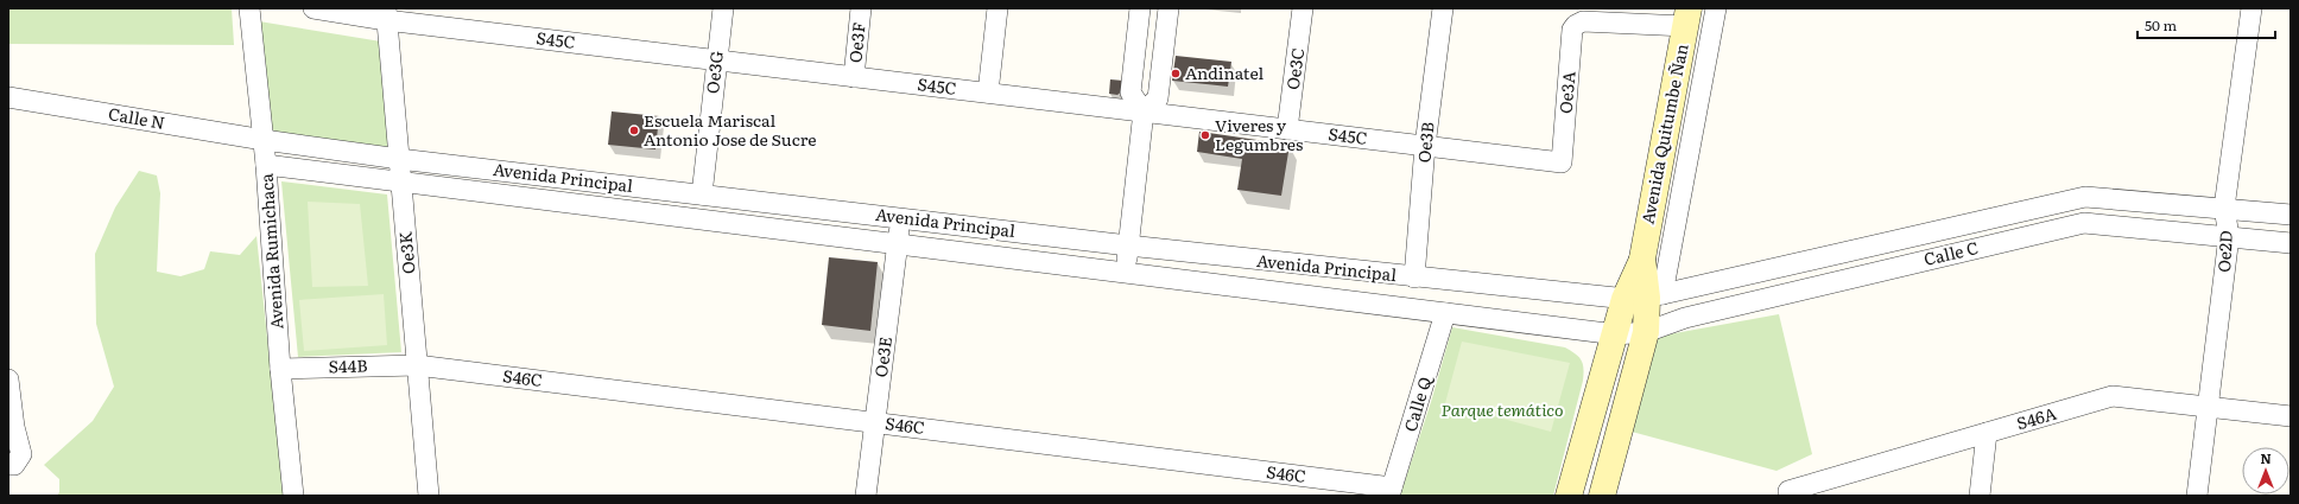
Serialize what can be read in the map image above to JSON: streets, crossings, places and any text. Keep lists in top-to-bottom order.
{
  "streets": {
    "street": [
      "S45C",
      "Oe3F",
      "Oe3C",
      "Oe3G",
      "Oe3A",
      "Calle N",
      "Avenida Quitumbe Ñan",
      "Oe3B",
      "Avenida Principal",
      "Avenida Rumichaca",
      "Oe2D",
      "Oe3K",
      "Calle C",
      "Oe3E",
      "S44B",
      "S46C",
      "Calle Q",
      "S46A"
    ]
  },
  "crossings": [
    ["S45C", "Oe3F"],
    ["S45C", "Oe3C"],
    ["S45C", "Oe3G"],
    ["S45C", "Oe3A"],
    ["S45C", "Oe3B"],
    ["S45C", "Oe3K"],
    ["Oe3G", "Avenida Principal"],
    ["Oe3A", "Avenida Quitumbe Ñan"],
    ["Calle N", "Avenida Principal"],
    ["Calle N", "Avenida Rumichaca"],
    ["Avenida Quitumbe Ñan", "Avenida Principal"],
    ["Avenida Quitumbe Ñan", "Calle C"],
    ["Oe3B", "Avenida Principal"],
    ["Avenida Principal", "Avenida Rumichaca"],
    ["Avenida Principal", "Oe3K"],
    ["Avenida Principal", "Calle C"],
    ["Avenida Principal", "Oe3E"],
    ["Avenida Principal", "Calle Q"],
    ["Avenida Rumichaca", "S44B"],
    ["Oe2D", "Calle C"],
    ["Oe2D", "S46A"],
    ["Oe3K", "S44B"],
    ["Oe3K", "S46C"],
    ["Oe3E", "S46C"],
    ["S44B", "S46C"],
    ["S46C", "Calle Q"]
  ],
  "parks": ["Parque temático"],
  "places": ["Andinatel", "Escuela Mariscal Antonio Jose de Sucre", "Viveres y Legumbres"],
  "scale_bar": "50 m",
  "north": "top"
}
